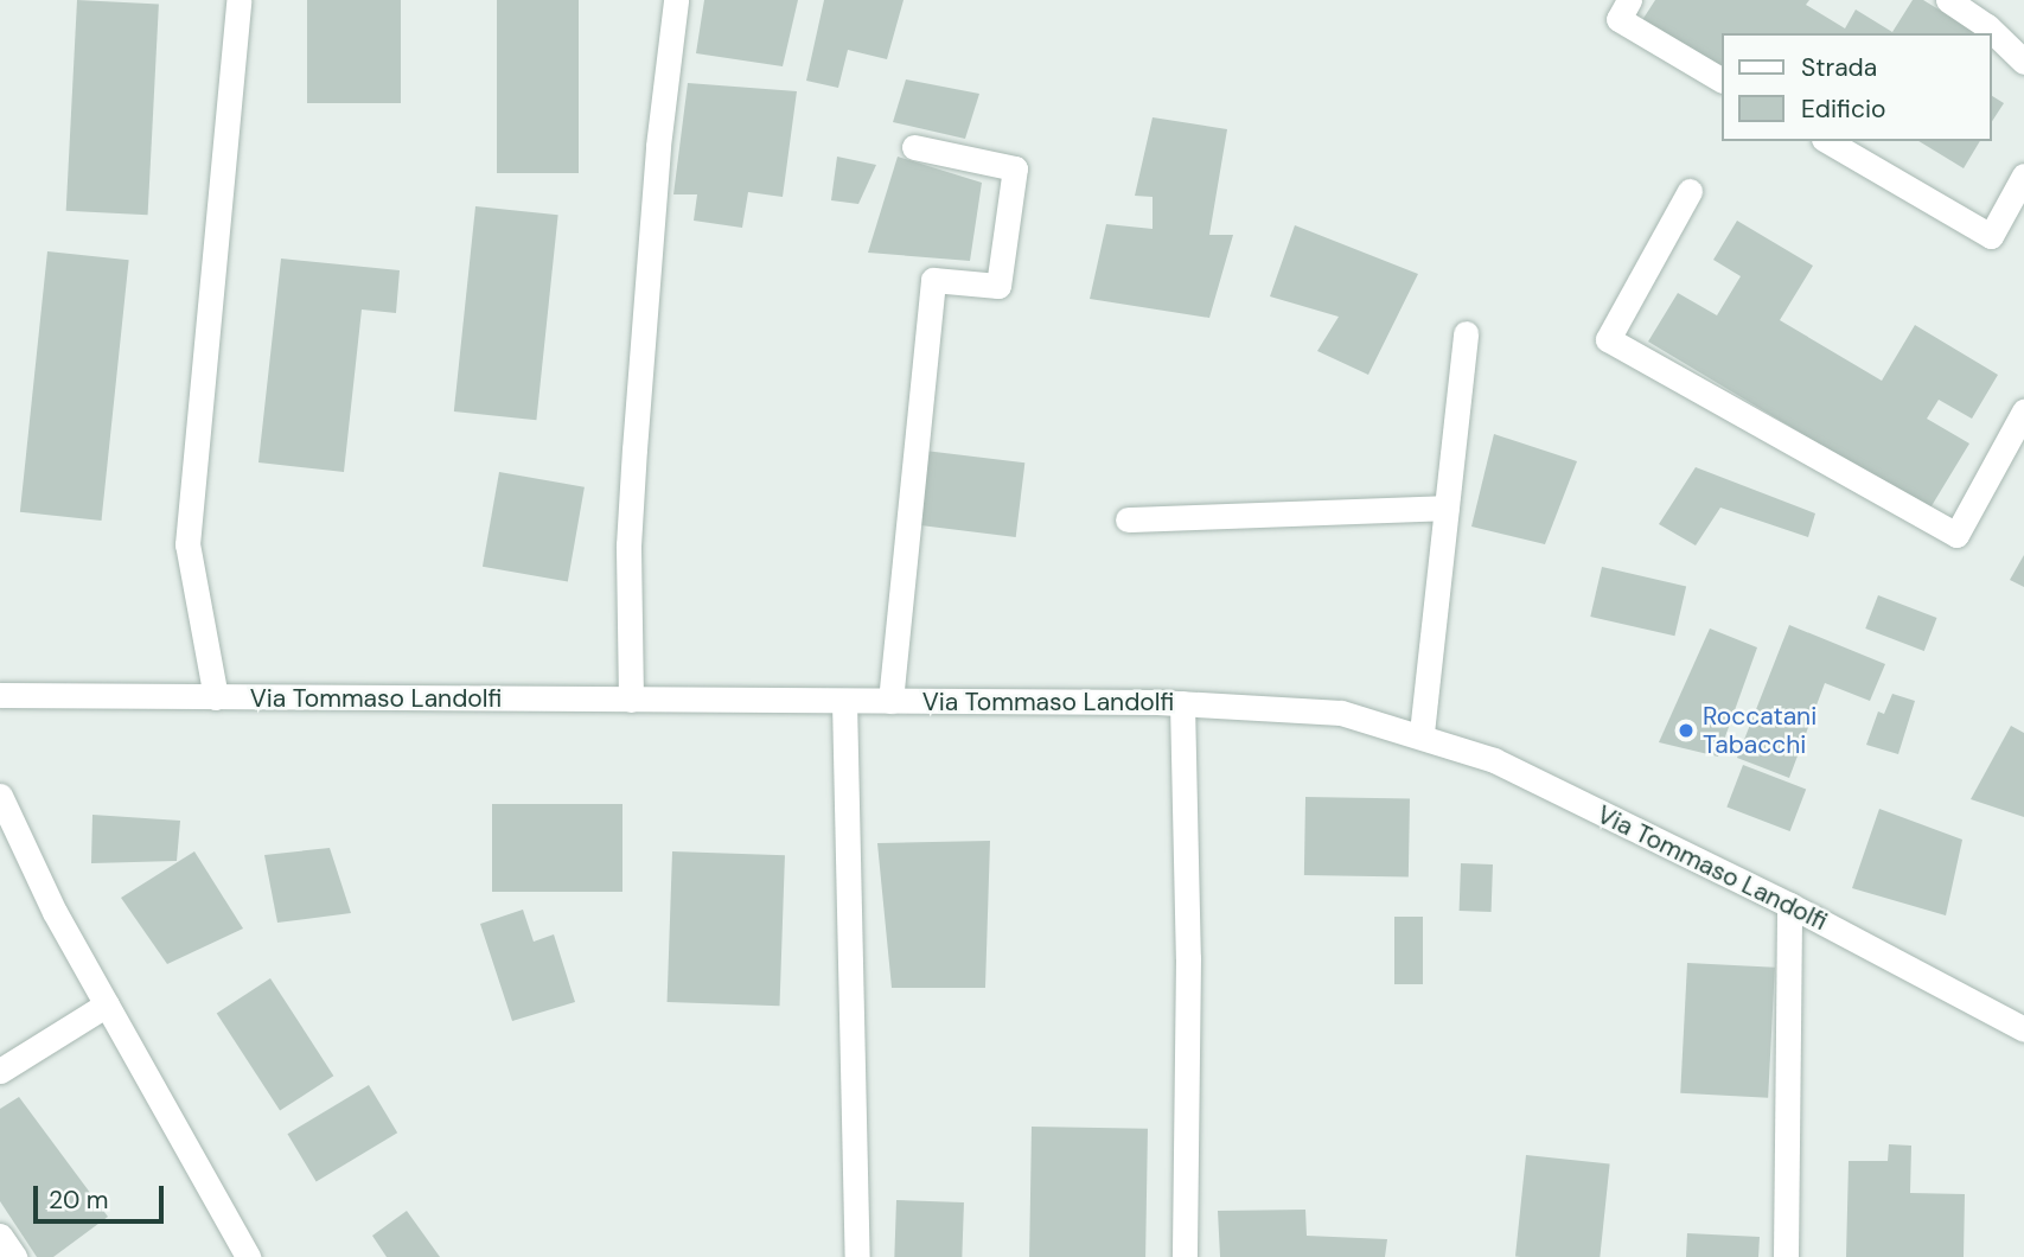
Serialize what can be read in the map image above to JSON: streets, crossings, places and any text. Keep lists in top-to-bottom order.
{
  "streets": {
    "street": ["Via Tommaso Landolfi"]
  },
  "places": ["Roccatani Tabacchi"],
  "legend": ["Strada", "Edificio"],
  "scale_bar": "20 m"
}
